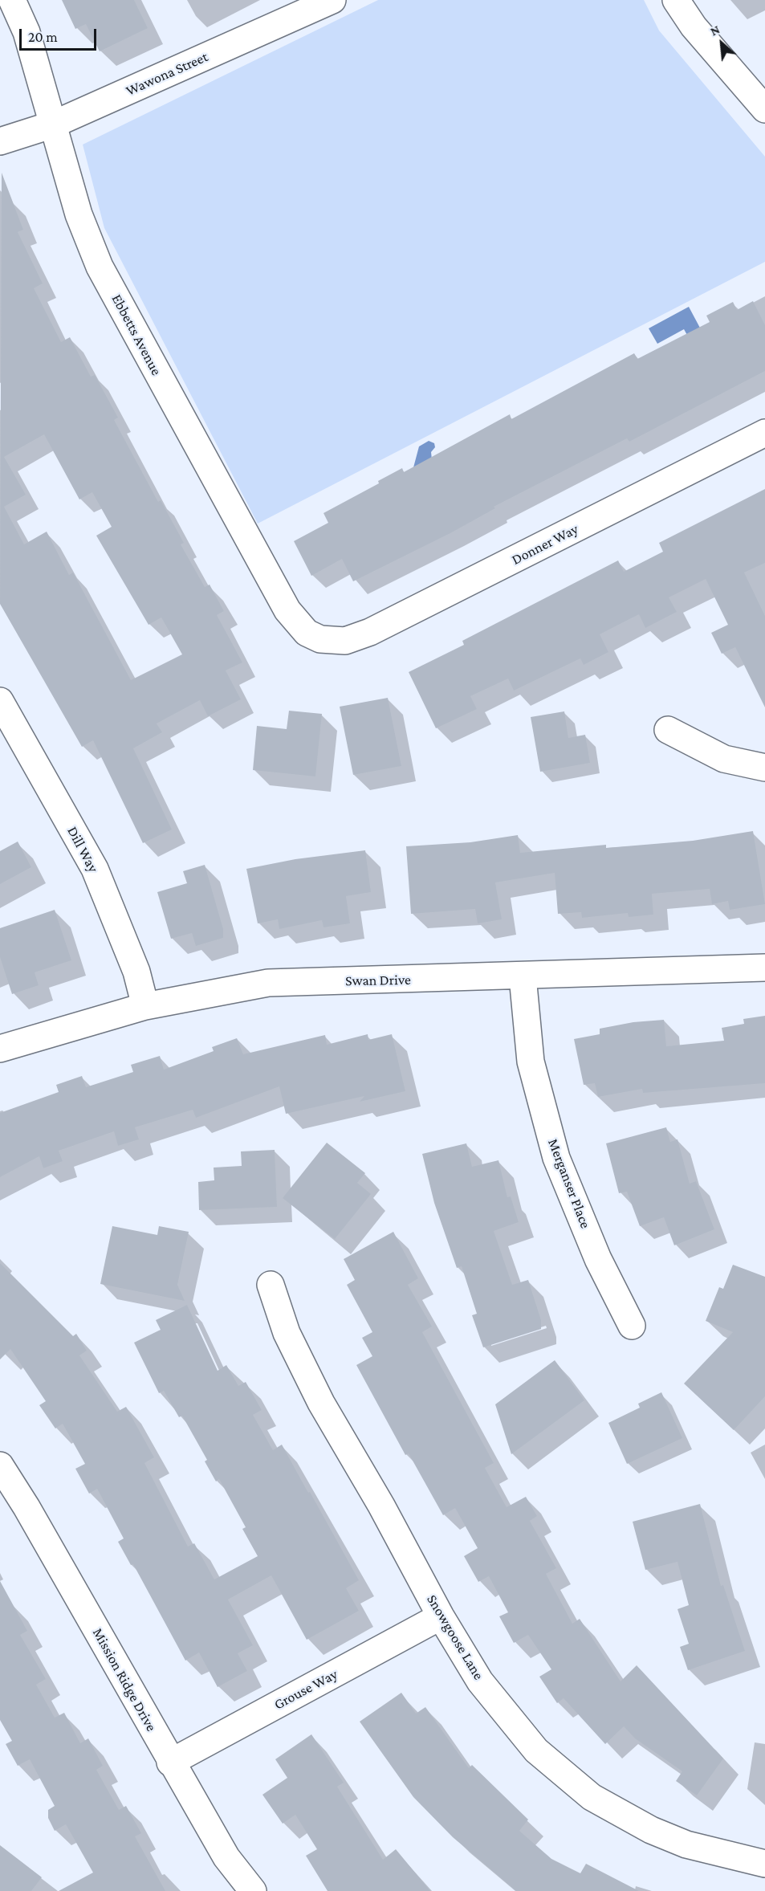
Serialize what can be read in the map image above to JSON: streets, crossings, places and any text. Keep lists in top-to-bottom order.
{
  "streets": {
    "street": [
      "Wawona Street",
      "Ebbetts Avenue",
      "Donner Way",
      "Dill Way",
      "Swan Drive",
      "Merganser Place",
      "Snowgoose Lane",
      "Mission Ridge Drive",
      "Grouse Way"
    ]
  },
  "crossings": [
    ["Wawona Street", "Ebbetts Avenue"],
    ["Ebbetts Avenue", "Donner Way"],
    ["Dill Way", "Swan Drive"],
    ["Swan Drive", "Merganser Place"],
    ["Snowgoose Lane", "Grouse Way"],
    ["Mission Ridge Drive", "Grouse Way"]
  ],
  "scale_bar": "20 m",
  "north": "top left"
}
